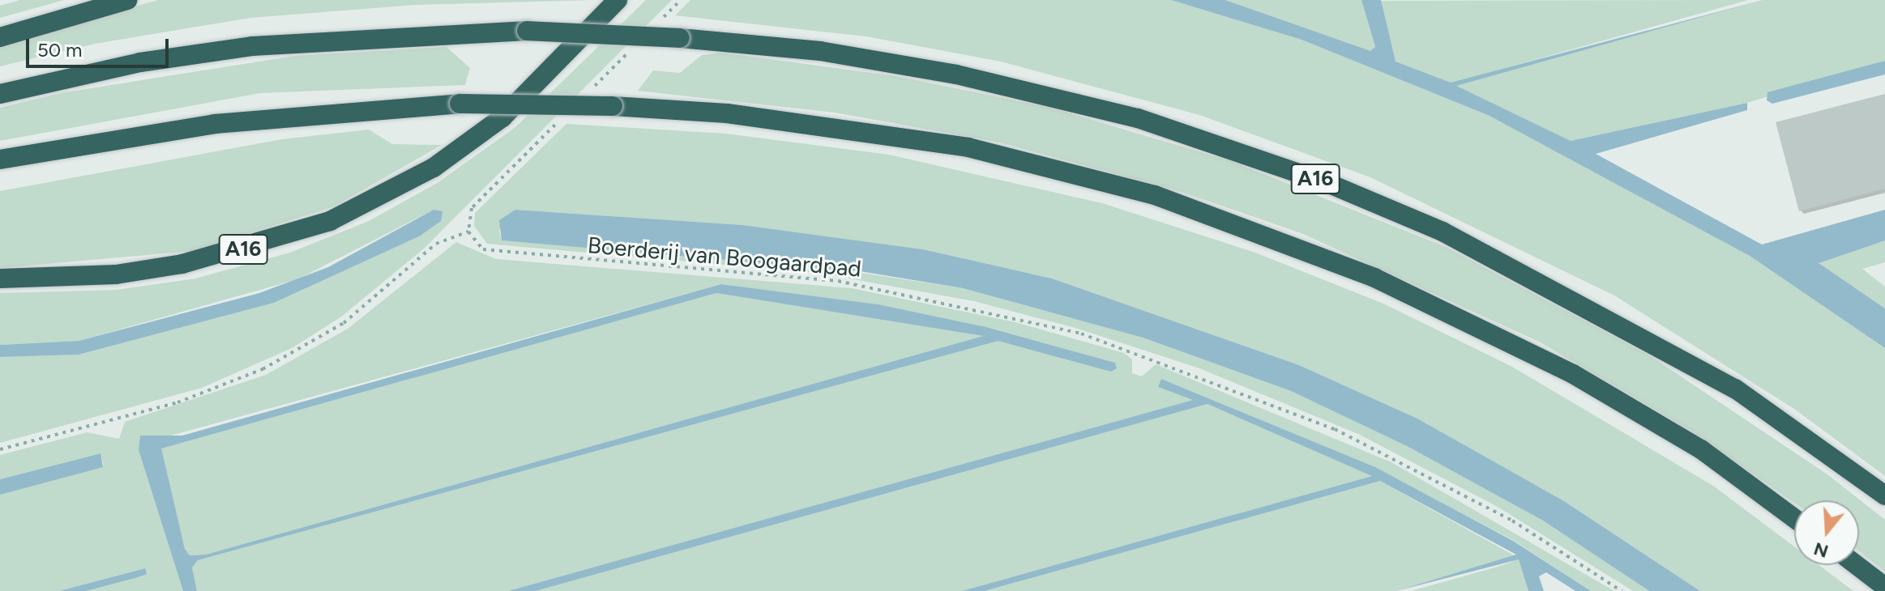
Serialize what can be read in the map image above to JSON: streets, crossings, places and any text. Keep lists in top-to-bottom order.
{
  "streets": {
    "highway": ["A16"],
    "path": ["Boerderij van Boogaardpad"]
  },
  "scale_bar": "50 m",
  "north": "bottom"
}
